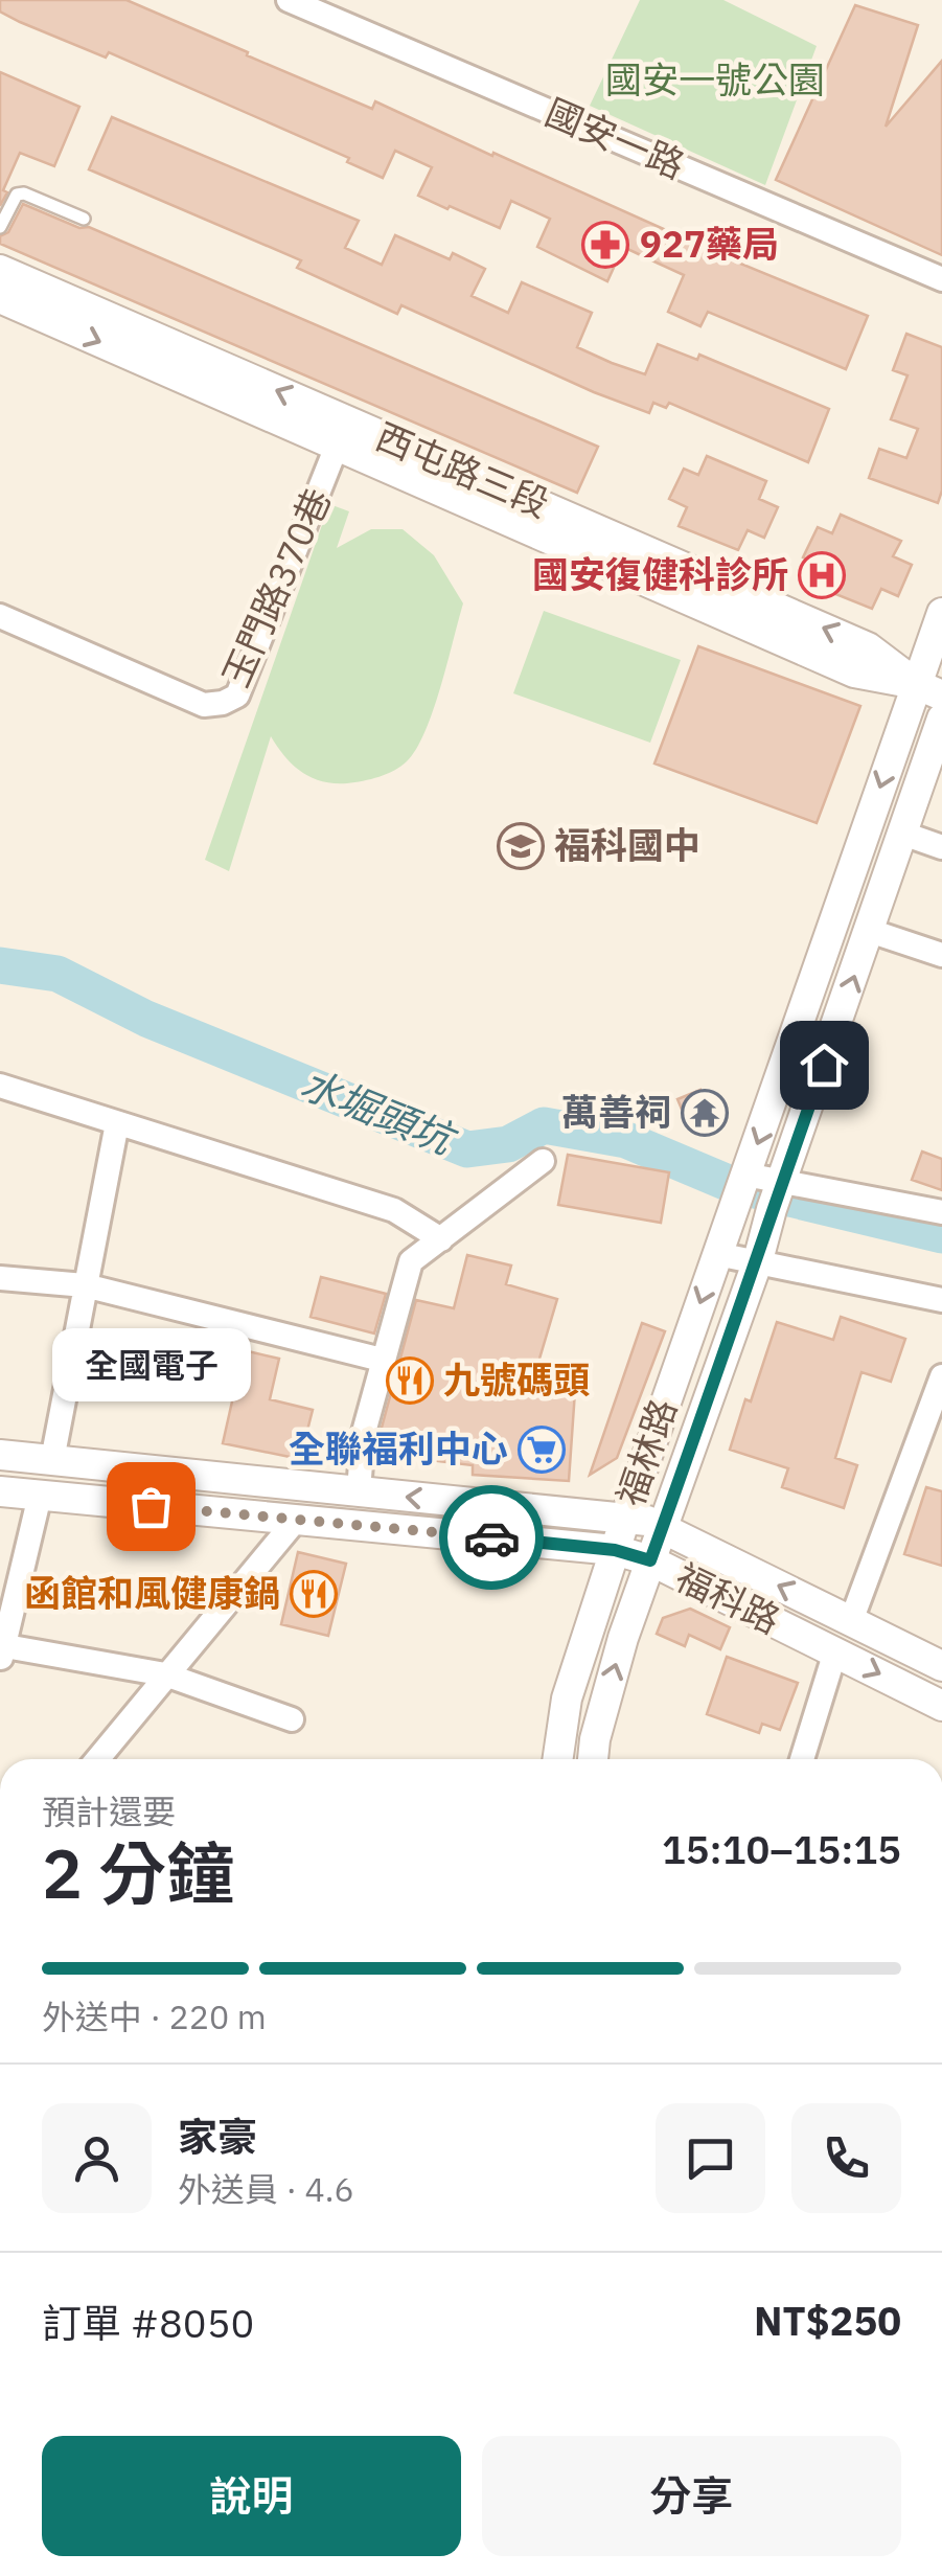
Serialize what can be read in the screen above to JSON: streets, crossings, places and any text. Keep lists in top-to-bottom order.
{
  "streets": {
    "street": [
      "國安一路",
      "西屯路三段",
      "玉門路370巷",
      "福林路",
      "福科路"
    ]
  },
  "crossings": [
    ["西屯路三段", "玉門路370巷"],
    ["西屯路三段", "福林路"],
    ["福林路", "福科路"]
  ],
  "water": ["水堀頭坑"],
  "parks": ["國安一號公園"],
  "places": {
    "pharmacy": ["927藥局"],
    "hospital": ["國安復健科診所"],
    "school or university": ["福科國中"],
    "temple": ["萬善祠"],
    "restaurant": ["九號碼頭", "函館和風健康鍋"],
    "supermarket": ["全聯福利中心"],
    "other": ["全國電子"]
  },
  "page": {
    "bubble": "全國電子",
    "heading": ["2 分鐘", "預計還要", "15:10–15:15"],
    "panel": [
      "家豪",
      "外送員 · 4.6",
      "訂單 #8050",
      "NT$250"
    ],
    "bar": "外送中 · 220 m",
    "buttons": ["說明", "分享"]
  }
}
